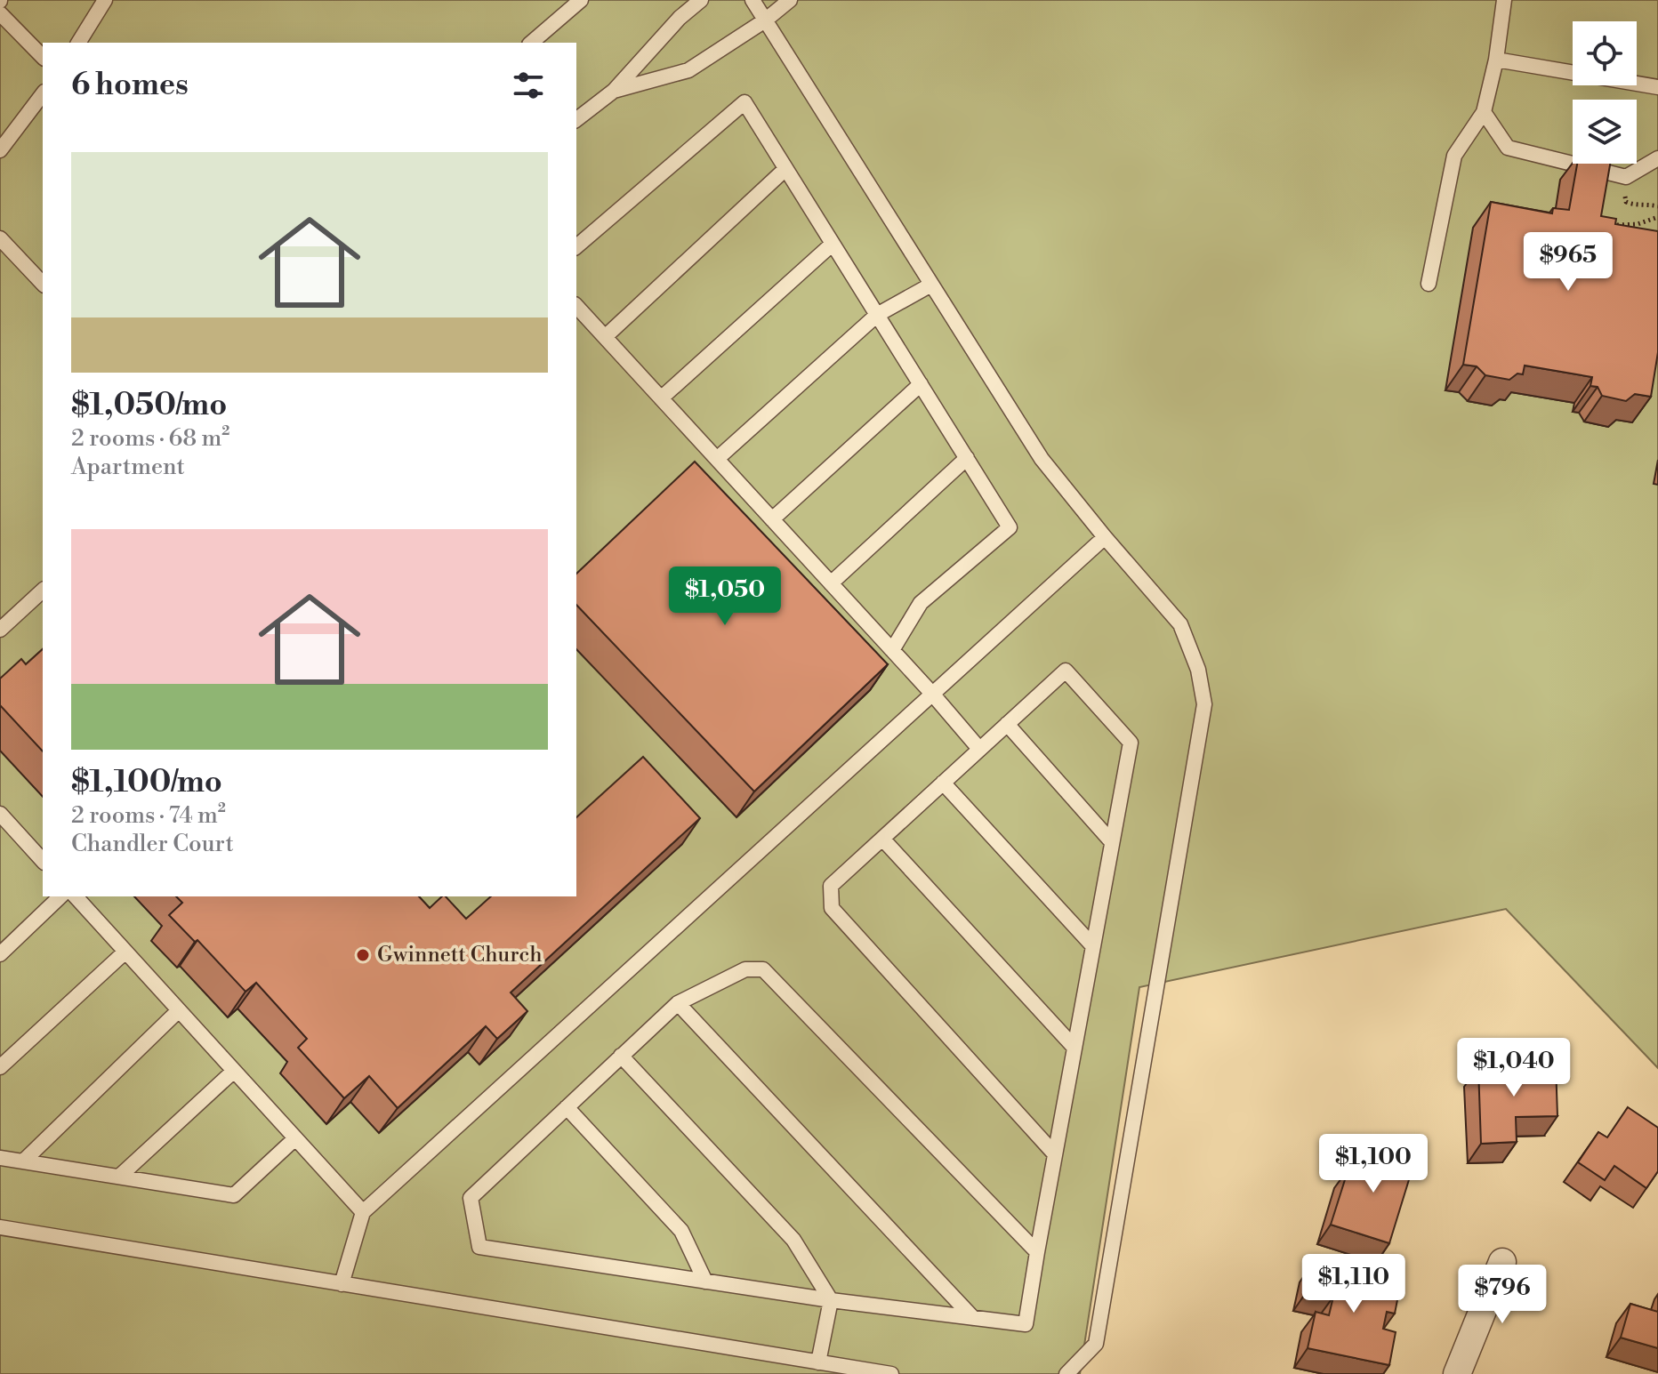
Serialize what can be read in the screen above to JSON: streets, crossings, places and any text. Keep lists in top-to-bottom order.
{
  "places": ["Gwinnett Church"],
  "page": {
    "heading": "6 homes",
    "list": [
      {
        "name": "$1,050/mo",
        "note": "2 rooms · 68 m² · Apartment"
      },
      {
        "name": "$1,100/mo",
        "note": "2 rooms · 74 m² · Chandler Court"
      }
    ],
    "price": [
      "$965",
      "$1,050",
      "$1,040",
      "$1,100",
      "$1,110",
      "$796"
    ]
  }
}
